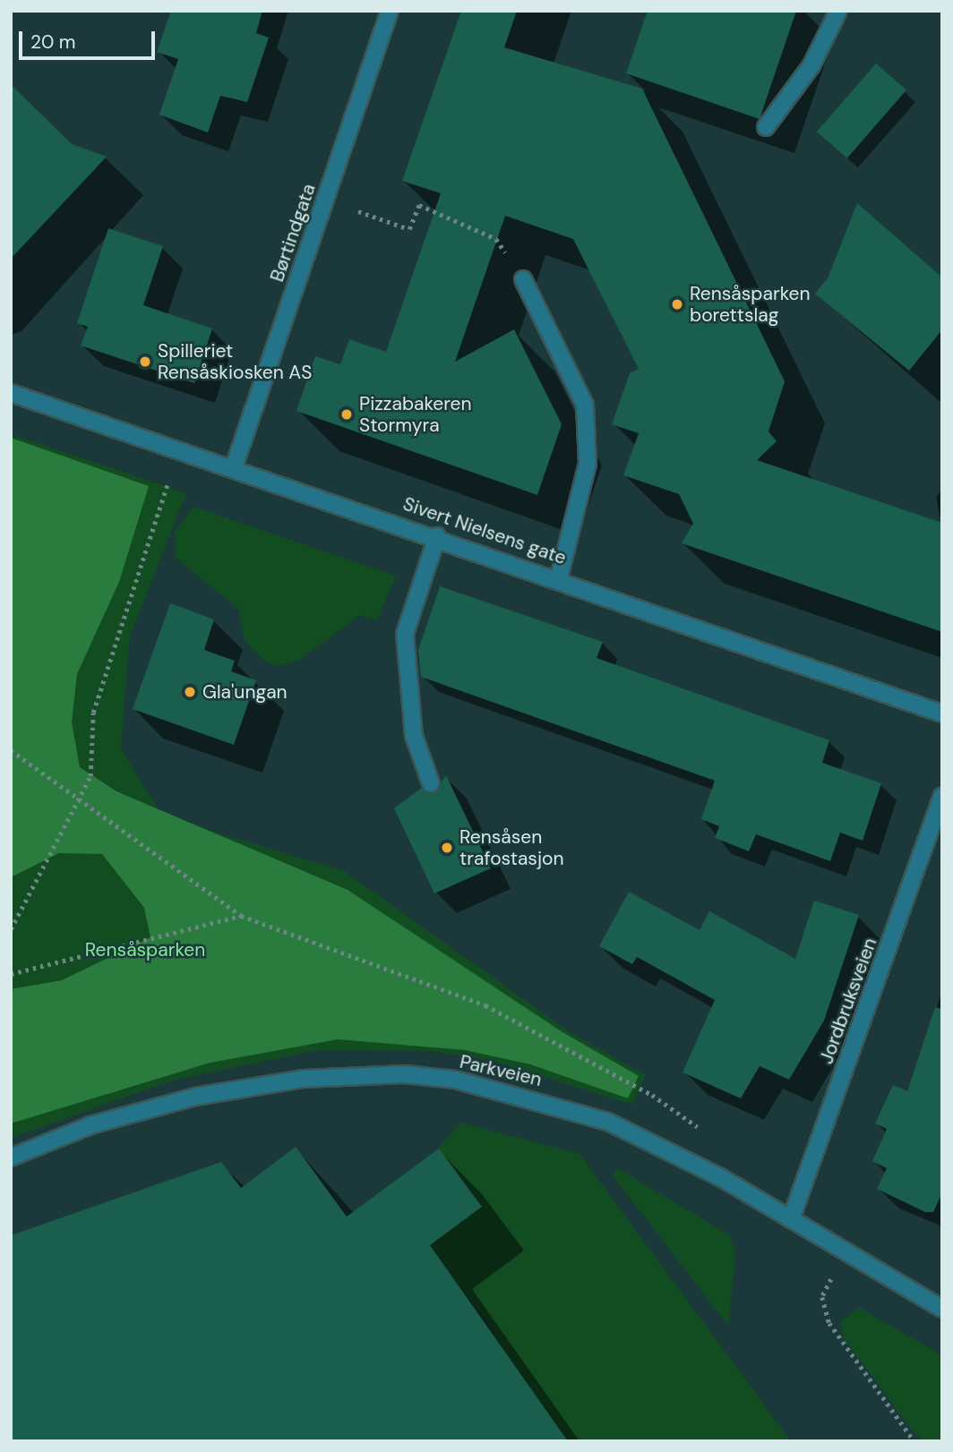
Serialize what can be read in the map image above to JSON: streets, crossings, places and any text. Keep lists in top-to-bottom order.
{
  "streets": {
    "street": [
      "Børtindgata",
      "Sivert Nielsens gate",
      "Jordbruksveien",
      "Parkveien"
    ]
  },
  "crossings": [
    ["Børtindgata", "Sivert Nielsens gate"],
    ["Jordbruksveien", "Parkveien"]
  ],
  "parks": ["Rensåsparken"],
  "places": [
    "Rensåsparken borettslag",
    "Spilleriet Rensåskiosken AS",
    "Pizzabakeren Stormyra",
    "Gla'ungan",
    "Rensåsen trafostasjon"
  ],
  "scale_bar": "20 m"
}
